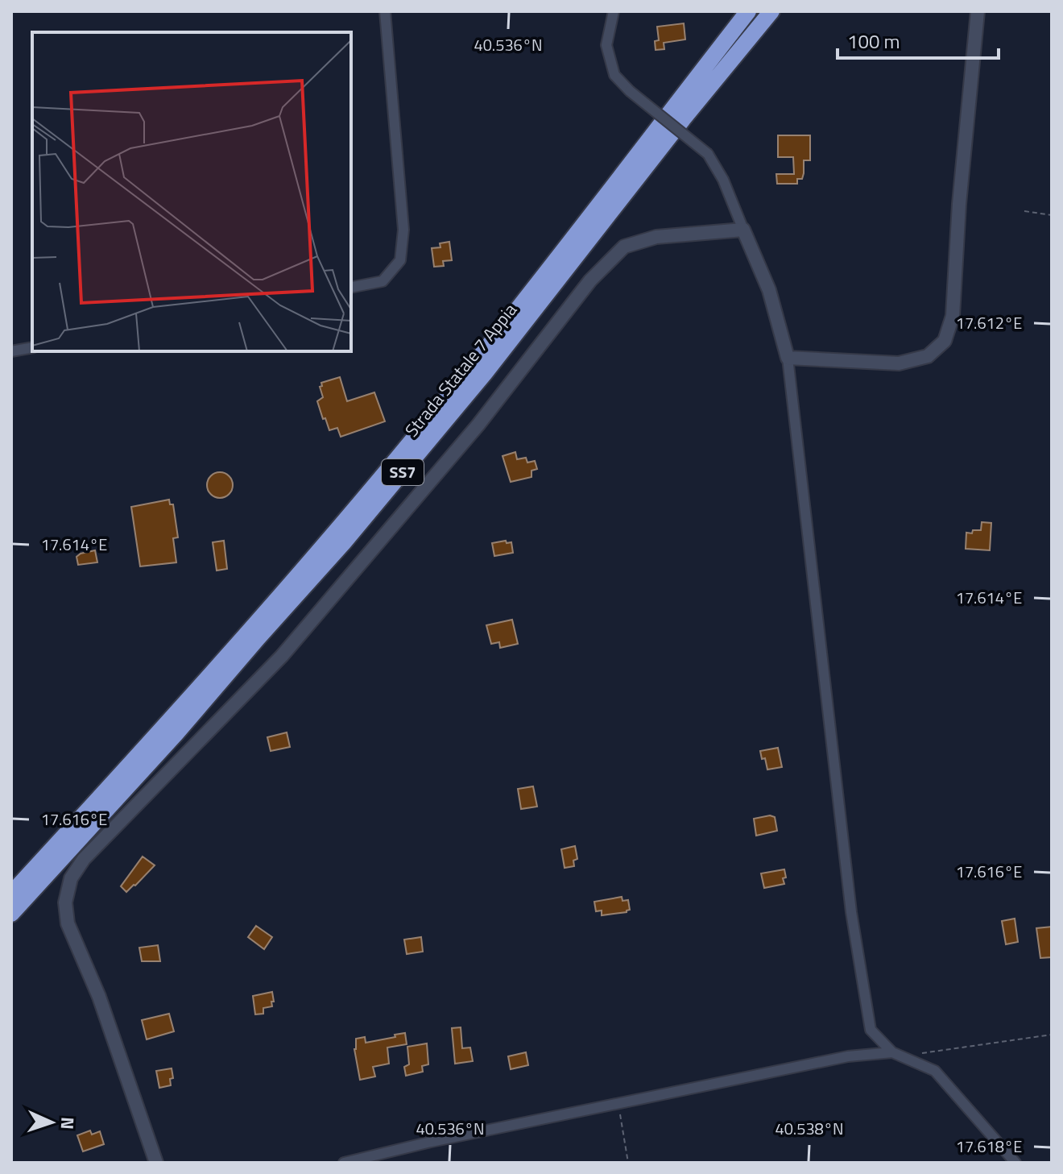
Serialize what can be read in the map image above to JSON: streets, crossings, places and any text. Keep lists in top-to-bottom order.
{
  "streets": {
    "highway": ["Strada Statale 7 Appia", "SS7"]
  },
  "scale_bar": "100 m",
  "north": "right",
  "coordinates": [
    "40.536°N",
    "17.612°E",
    "17.614°E",
    "17.616°E",
    "40.538°N",
    "17.618°E"
  ]
}
